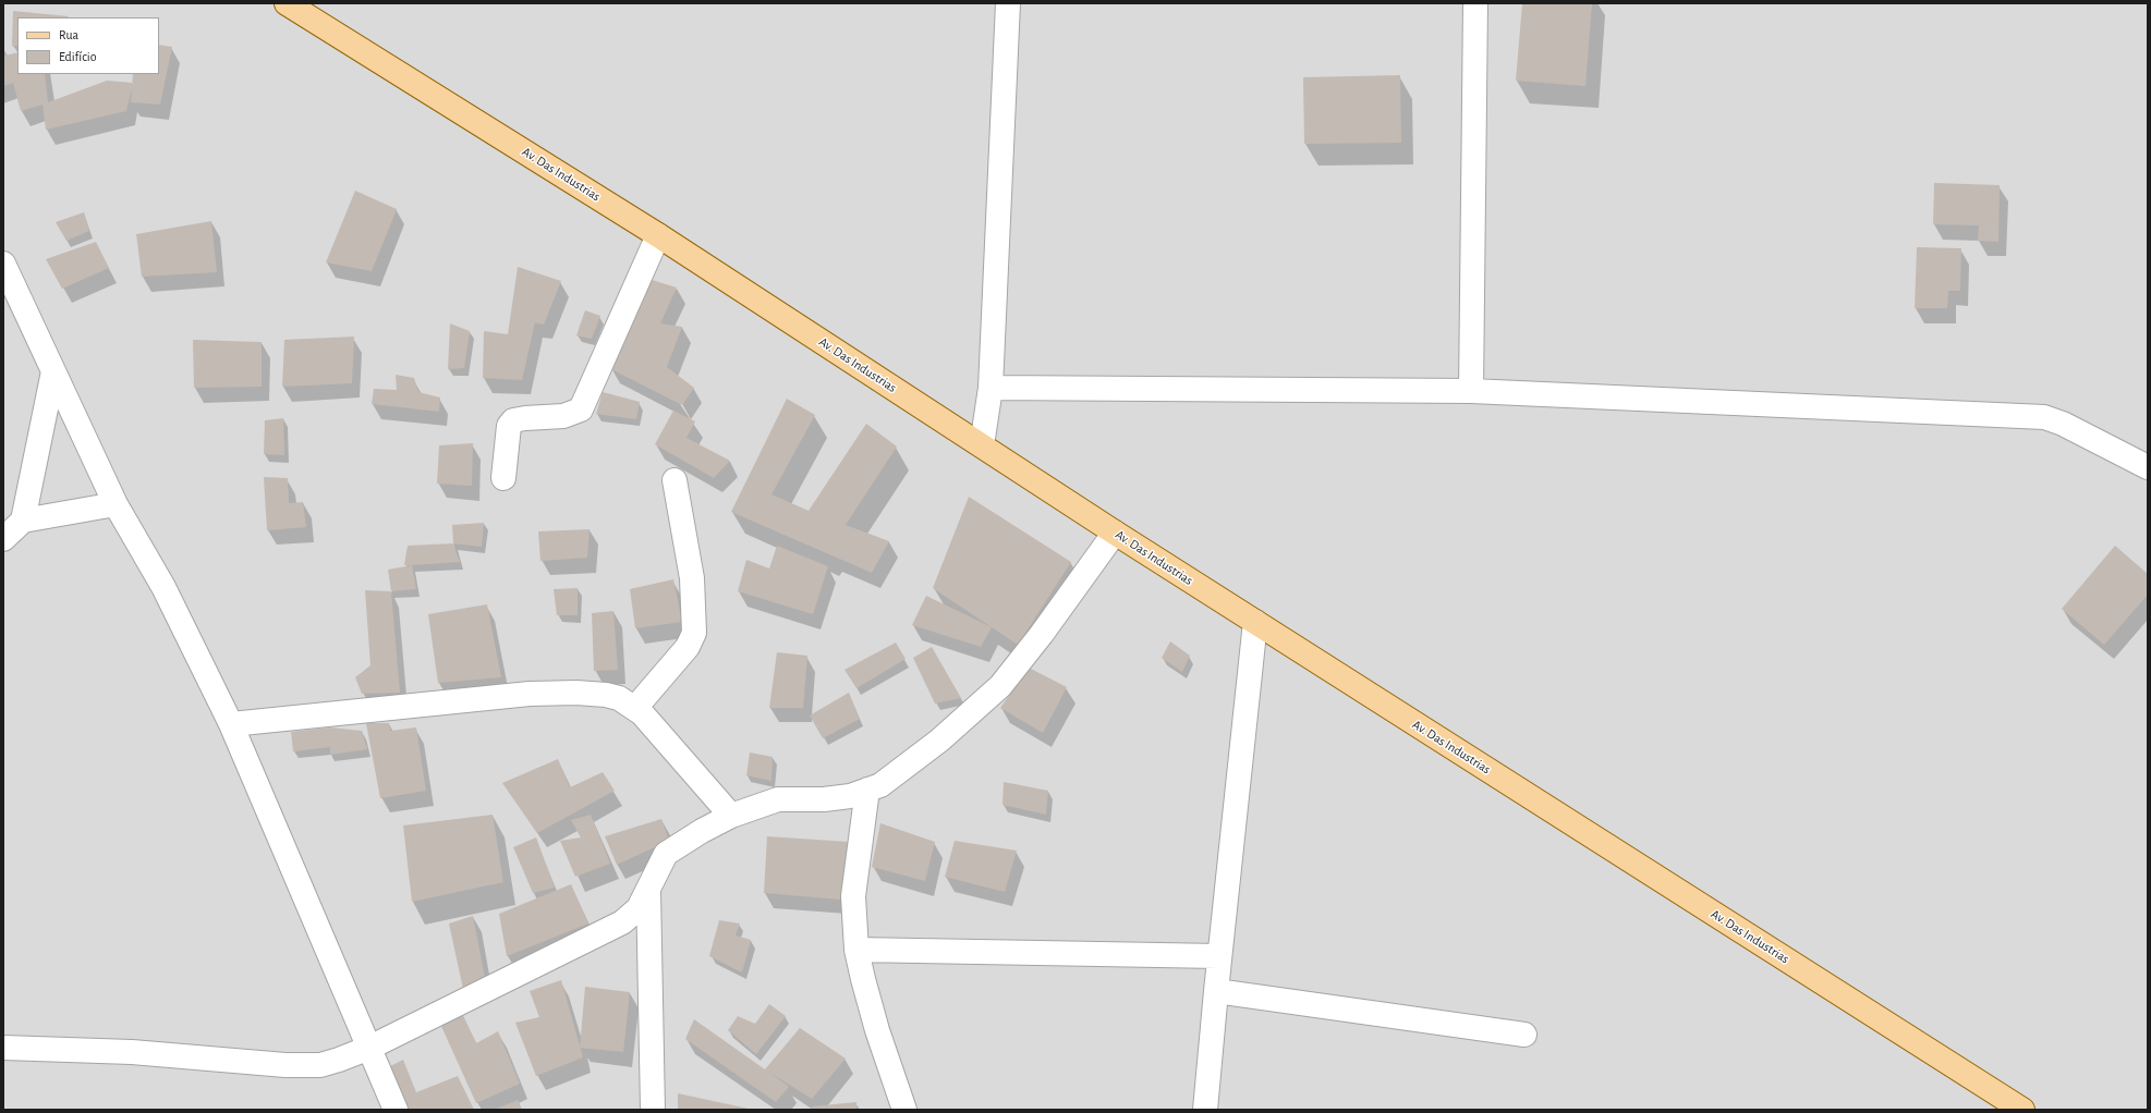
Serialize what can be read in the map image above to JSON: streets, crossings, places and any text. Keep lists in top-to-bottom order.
{
  "streets": {
    "main road": ["Av. Das Industrias"]
  },
  "legend": ["Rua", "Edifício"]
}
